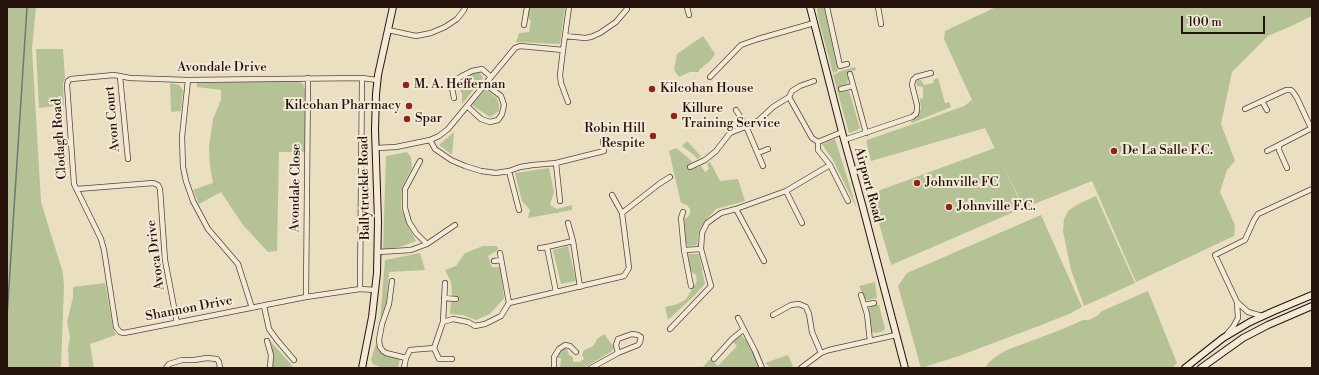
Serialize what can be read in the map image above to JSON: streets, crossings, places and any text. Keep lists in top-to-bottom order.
{
  "streets": {
    "main road": ["Airport Road", "Ballytruckle Road"],
    "street": [
      "Avondale Drive",
      "Avon Court",
      "Clodagh Road",
      "Avondale Close",
      "Avoca Drive",
      "Shannon Drive"
    ]
  },
  "crossings": [
    ["Avondale Drive", "Avon Court"],
    ["Avondale Drive", "Clodagh Road"],
    ["Avondale Drive", "Avondale Close"],
    ["Avondale Drive", "Ballytruckle Road"],
    ["Clodagh Road", "Avoca Drive"],
    ["Clodagh Road", "Shannon Drive"],
    ["Avondale Close", "Shannon Drive"],
    ["Ballytruckle Road", "Shannon Drive"],
    ["Avoca Drive", "Shannon Drive"]
  ],
  "places": [
    "M. A. Heffernan",
    "Kilcohan House",
    "Kilcohan Pharmacy",
    "Killure Training Service",
    "Spar",
    "Robin Hill Respite",
    "De La Salle F.C.",
    "Johnville FC",
    "Johnville F.C."
  ],
  "scale_bar": "100 m"
}
